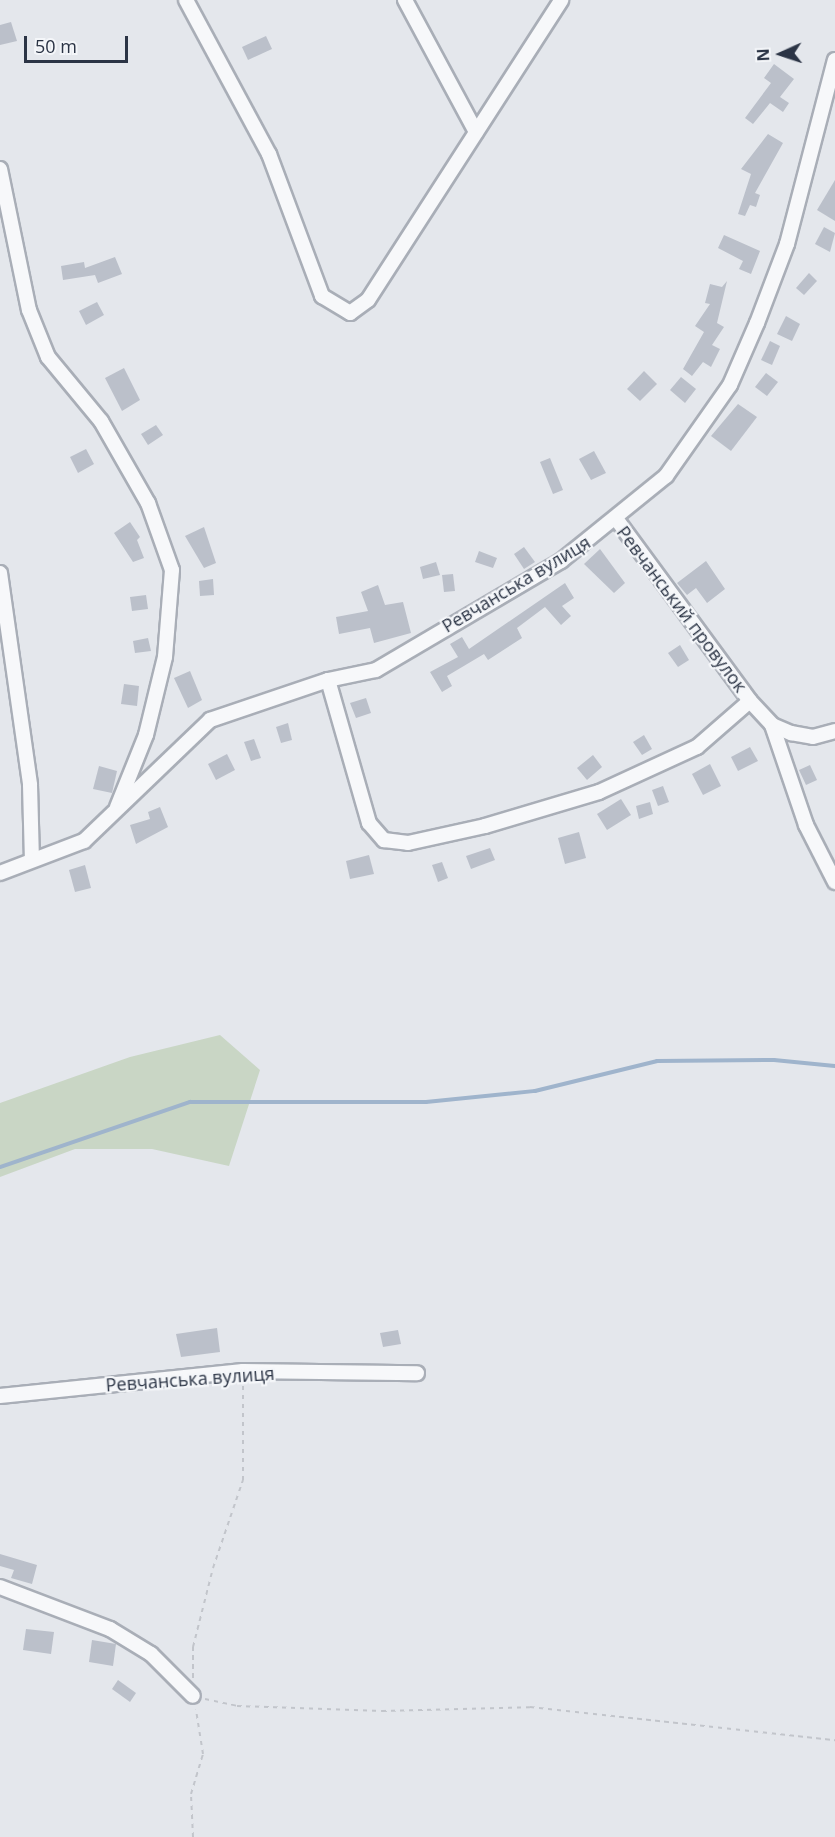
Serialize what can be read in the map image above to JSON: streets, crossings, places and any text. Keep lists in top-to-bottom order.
{
  "streets": {
    "street": ["Ревчанська вулиця", "Ревчанський провулок"]
  },
  "crossings": [
    ["Ревчанська вулиця", "Ревчанський провулок"]
  ],
  "scale_bar": "50 m",
  "north": "left"
}
